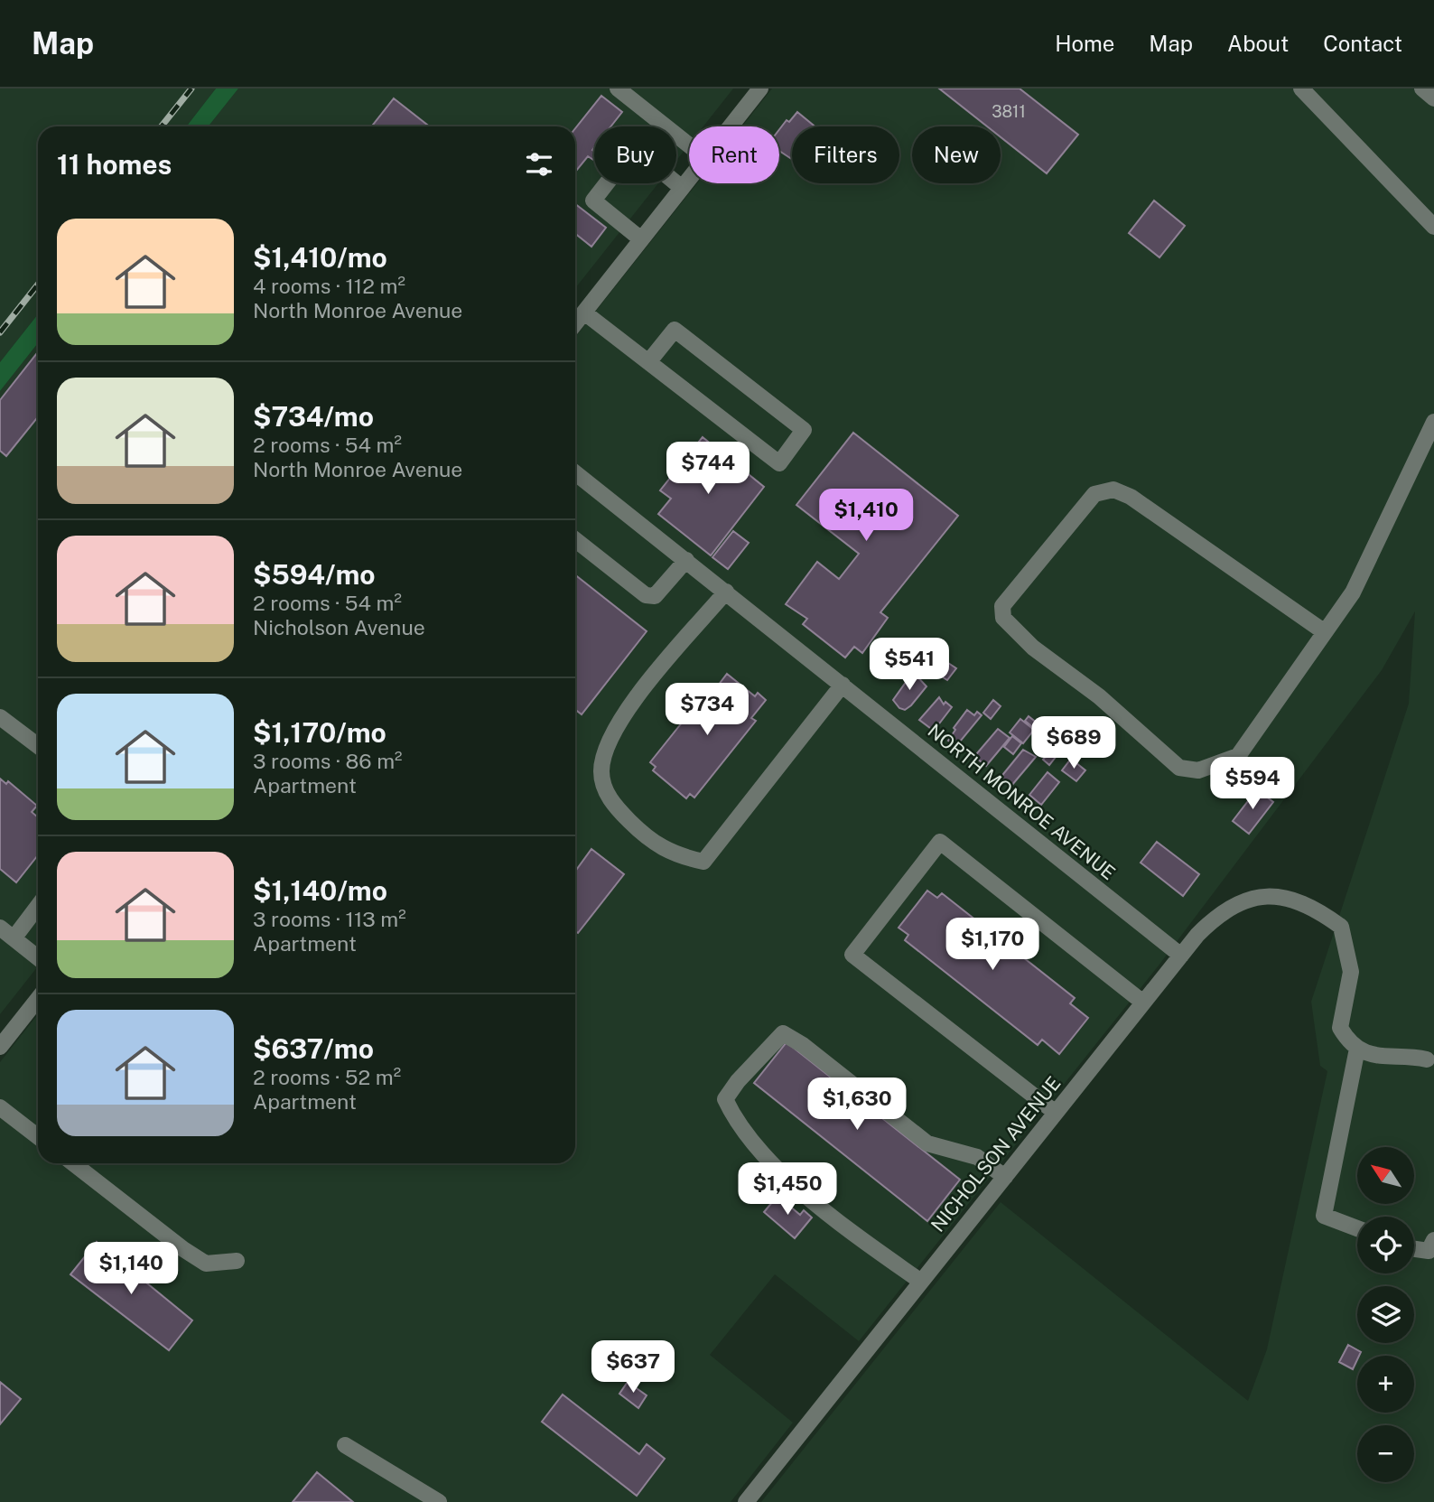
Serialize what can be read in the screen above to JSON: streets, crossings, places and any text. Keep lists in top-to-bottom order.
{
  "streets": {
    "street": ["NORTH MONROE AVENUE", "NICHOLSON AVENUE"]
  },
  "crossings": [
    ["NORTH MONROE AVENUE", "NICHOLSON AVENUE"]
  ],
  "house_numbers": ["3811"],
  "north": "top left",
  "page": {
    "header": "Map",
    "nav": [
      "Home",
      "Map",
      "About",
      "Contact"
    ],
    "chip": [
      "Buy",
      "Rent",
      "Filters",
      "New"
    ],
    "heading": "11 homes",
    "list": [
      {
        "name": "$1,410/mo",
        "note": "4 rooms · 112 m² · North Monroe Avenue"
      },
      {
        "name": "$734/mo",
        "note": "2 rooms · 54 m² · North Monroe Avenue"
      },
      {
        "name": "$594/mo",
        "note": "2 rooms · 54 m² · Nicholson Avenue"
      },
      {
        "name": "$1,170/mo",
        "note": "3 rooms · 86 m² · Apartment"
      },
      {
        "name": "$1,140/mo",
        "note": "3 rooms · 113 m² · Apartment"
      },
      {
        "name": "$637/mo",
        "note": "2 rooms · 52 m² · Apartment"
      }
    ],
    "price": [
      "$744",
      "$1,410",
      "$541",
      "$734",
      "$689",
      "$594",
      "$1,170",
      "$1,630",
      "$1,450",
      "$1,140",
      "$637"
    ],
    "map_buttons": ["+", "−"]
  }
}
